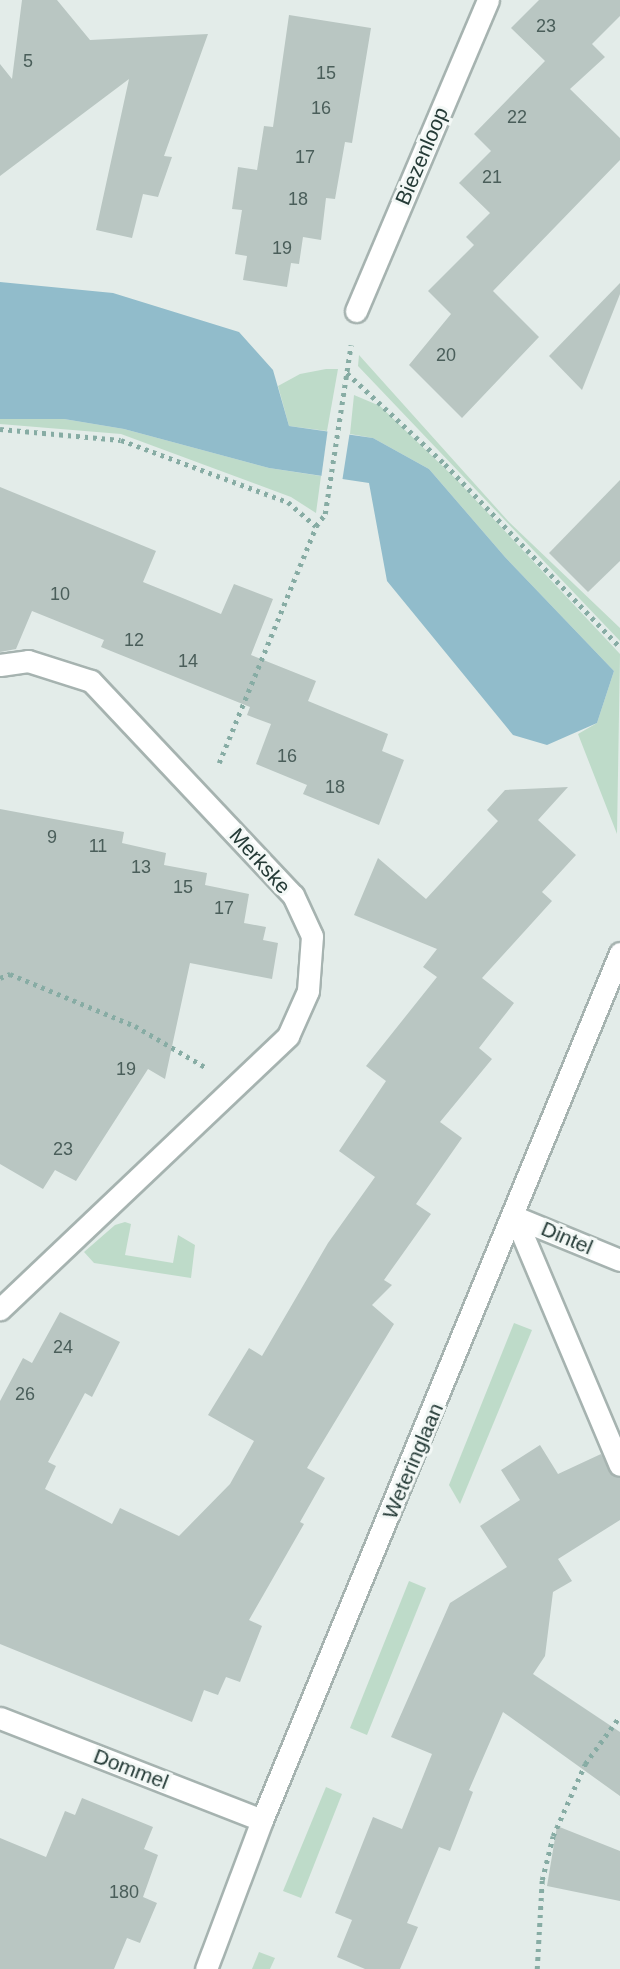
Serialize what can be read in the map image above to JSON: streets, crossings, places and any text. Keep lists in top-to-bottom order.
{
  "streets": {
    "street": [
      "Biezenloop",
      "Merkske",
      "Dintel",
      "Weteringlaan",
      "Dommel"
    ]
  },
  "crossings": [
    ["Dintel", "Weteringlaan"],
    ["Weteringlaan", "Dommel"]
  ],
  "house_numbers": [
    "23",
    "5",
    "15",
    "16",
    "22",
    "17",
    "21",
    "18",
    "19",
    "20",
    "10",
    "12",
    "14",
    "16",
    "18",
    "9",
    "11",
    "13",
    "15",
    "17",
    "19",
    "23",
    "24",
    "26",
    "180"
  ]
}
